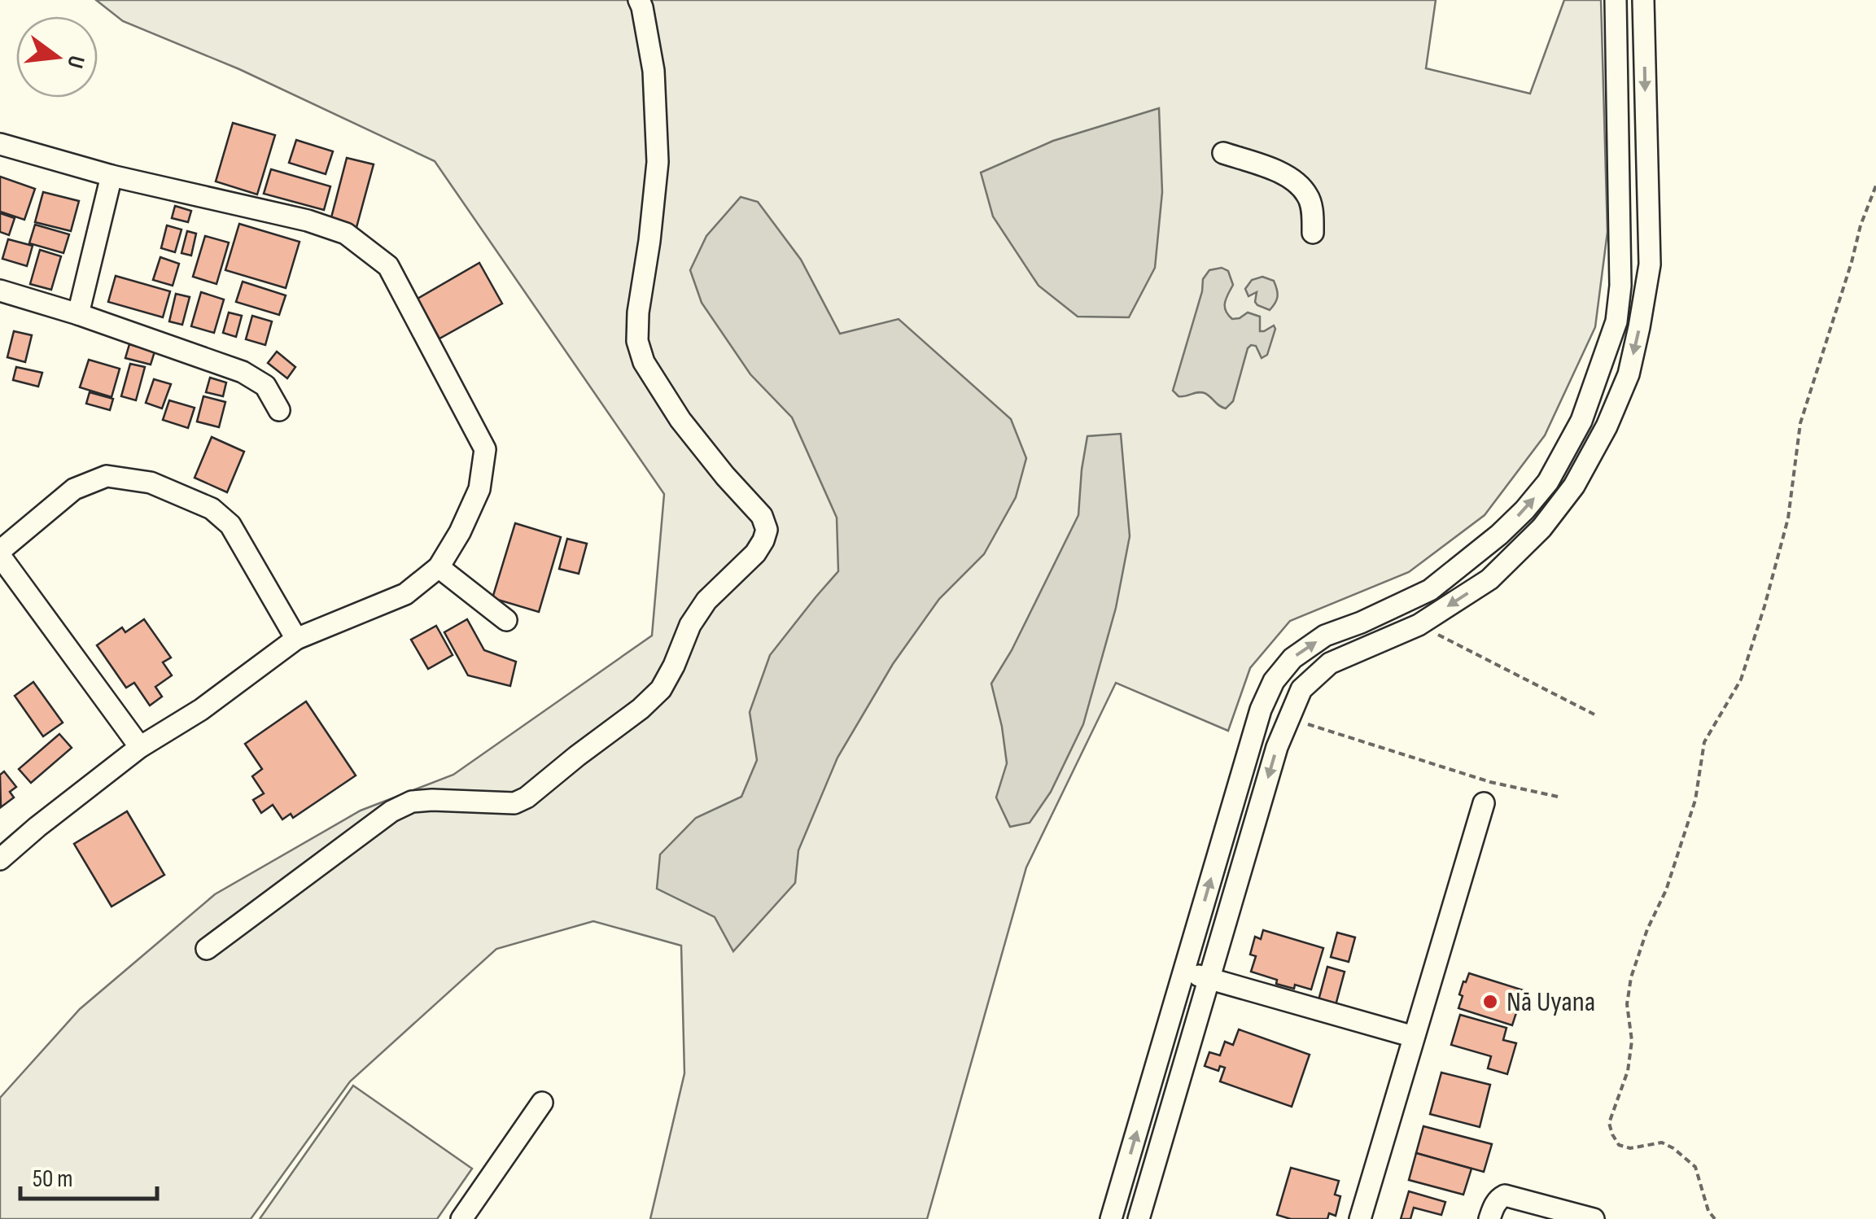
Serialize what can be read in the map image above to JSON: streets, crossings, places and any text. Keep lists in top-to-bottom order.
{
  "places": ["Nā Uyana"],
  "scale_bar": "50 m",
  "north": "right"
}
